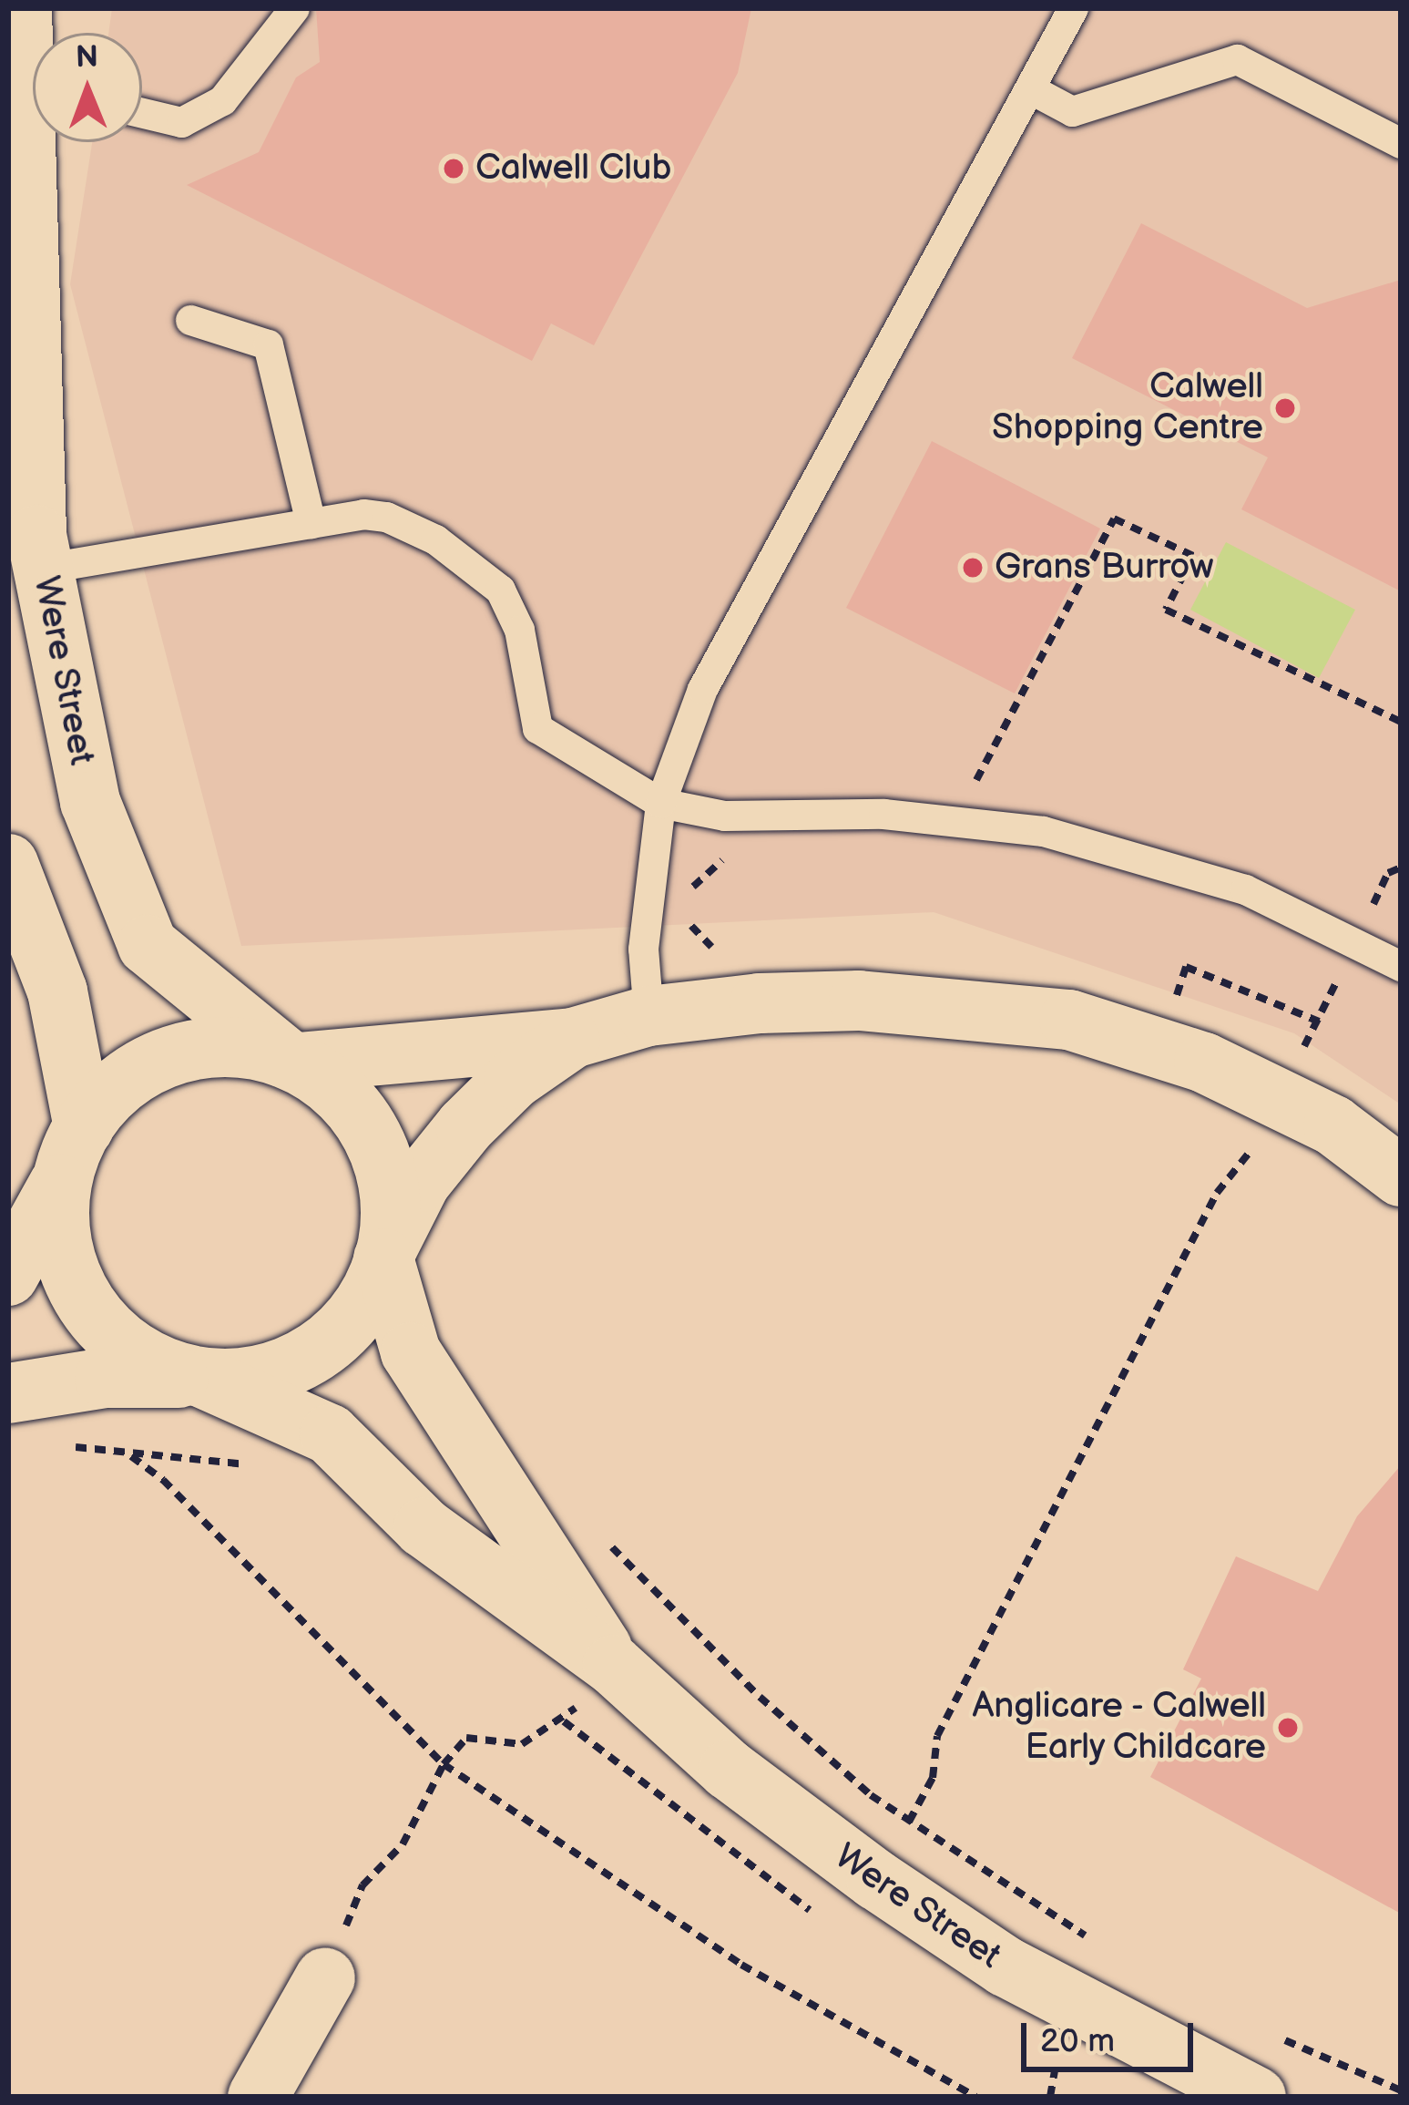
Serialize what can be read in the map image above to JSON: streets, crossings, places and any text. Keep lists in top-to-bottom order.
{
  "streets": {
    "street": ["Were Street"]
  },
  "places": [
    "Calwell Club",
    "Calwell Shopping Centre",
    "Grans Burrow",
    "Anglicare - Calwell Early Childcare"
  ],
  "scale_bar": "20 m",
  "north": "top"
}
